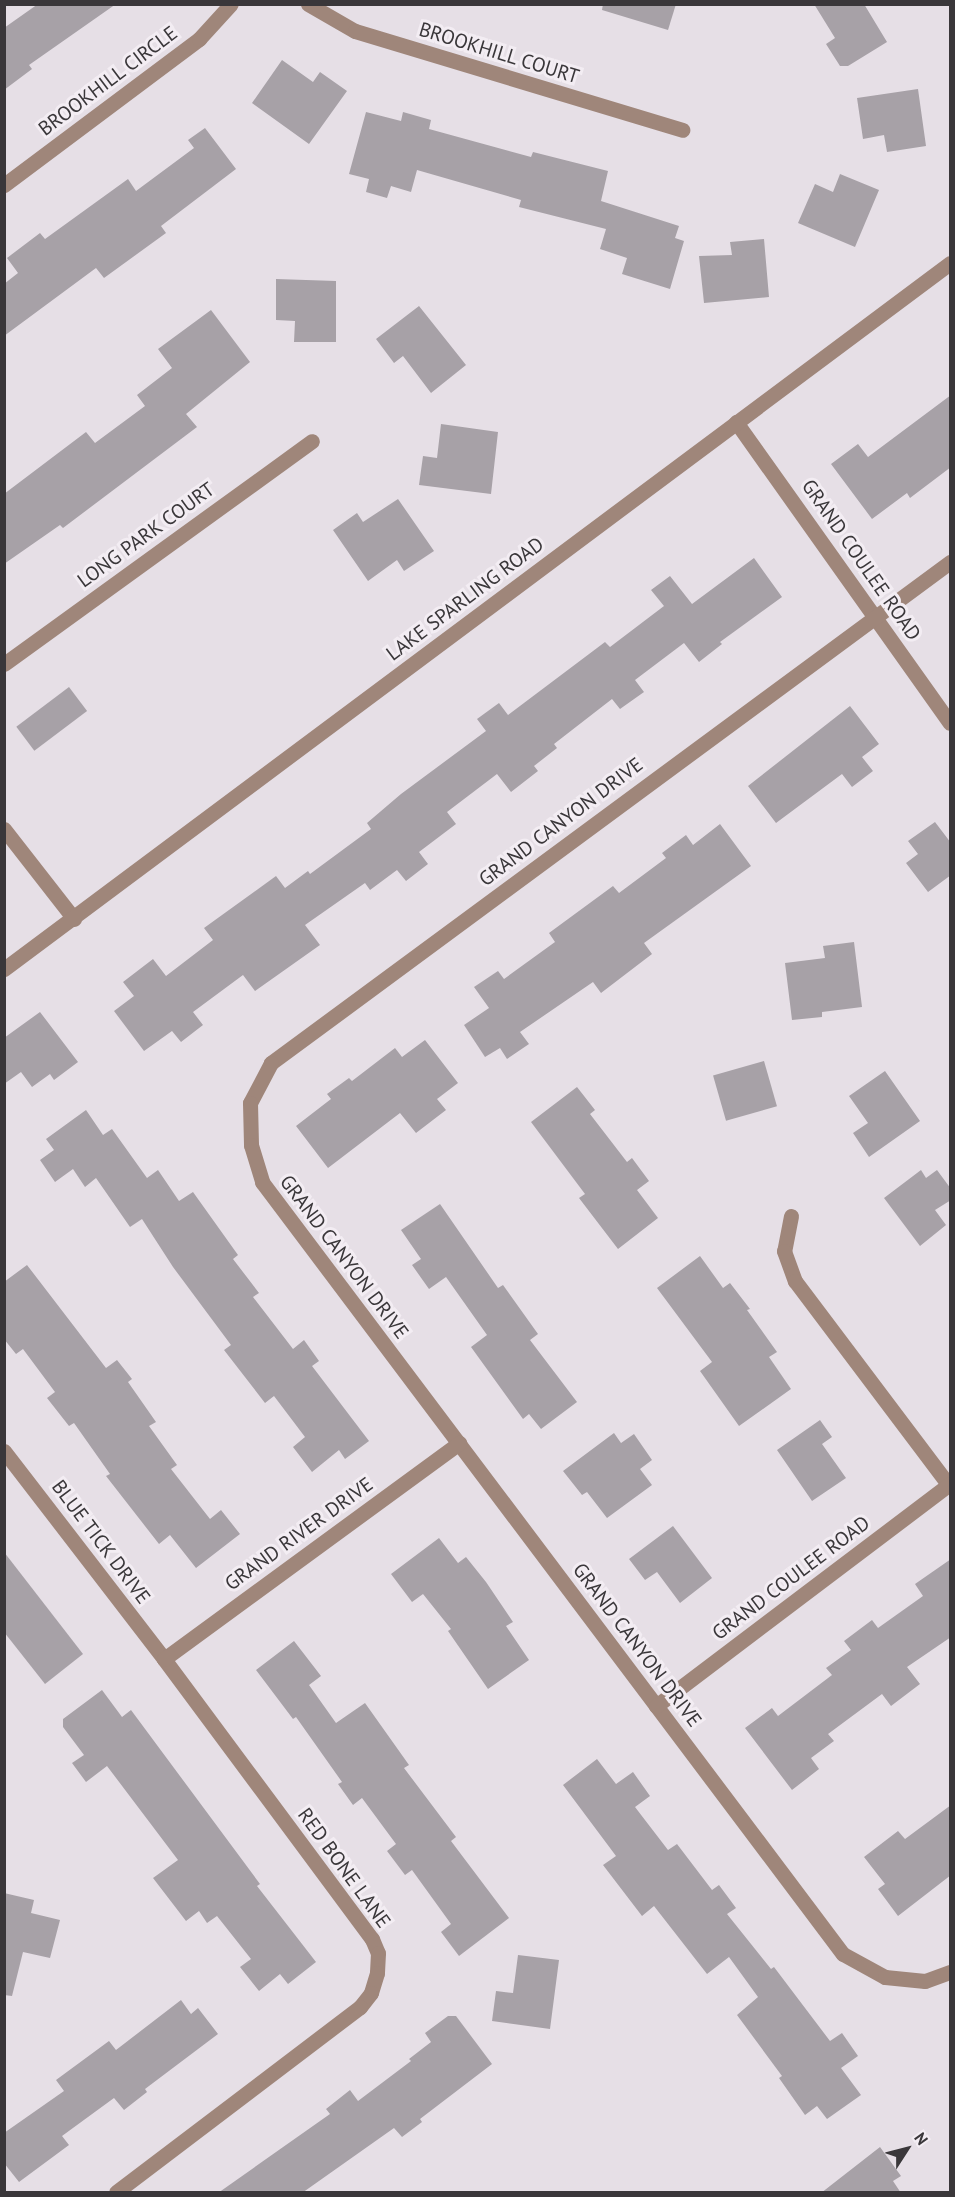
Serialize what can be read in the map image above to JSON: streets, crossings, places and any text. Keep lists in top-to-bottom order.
{
  "streets": {
    "street": [
      "BROOKHILL COURT",
      "BROOKHILL CIRCLE",
      "LONG PARK COURT",
      "GRAND COULEE ROAD",
      "LAKE SPARLING ROAD",
      "GRAND CANYON DRIVE",
      "GRAND RIVER DRIVE",
      "BLUE TICK DRIVE",
      "RED BONE LANE"
    ]
  },
  "crossings": [
    ["GRAND COULEE ROAD", "LAKE SPARLING ROAD"],
    ["GRAND COULEE ROAD", "GRAND CANYON DRIVE"],
    ["GRAND CANYON DRIVE", "GRAND RIVER DRIVE"],
    ["GRAND RIVER DRIVE", "BLUE TICK DRIVE"],
    ["GRAND RIVER DRIVE", "RED BONE LANE"],
    ["BLUE TICK DRIVE", "RED BONE LANE"]
  ],
  "north": "top right"
}
